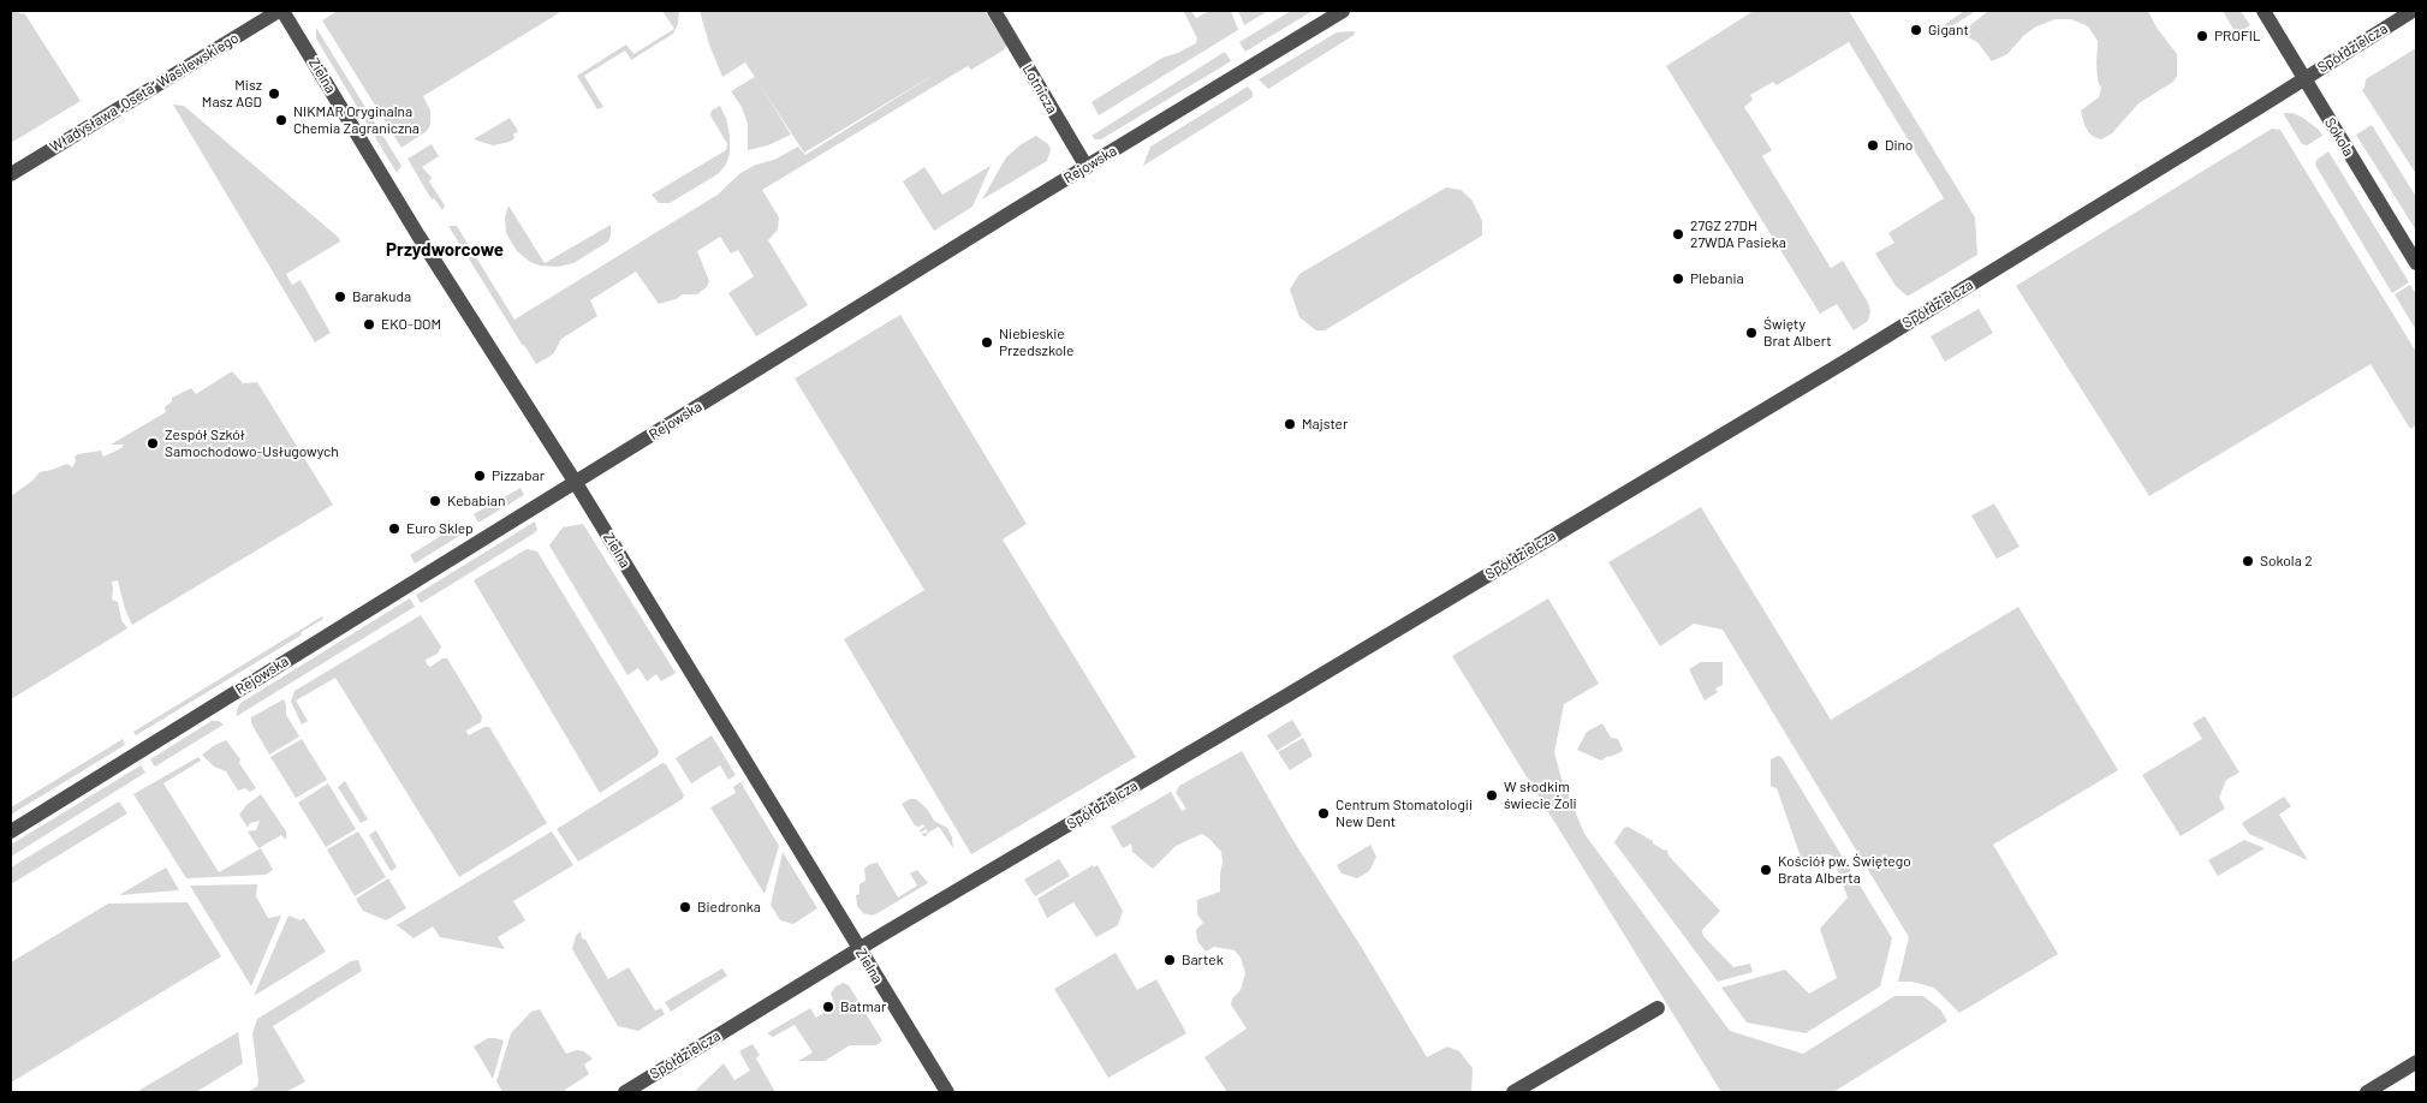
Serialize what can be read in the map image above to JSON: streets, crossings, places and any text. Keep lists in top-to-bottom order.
{
  "streets": {
    "street": [
      "Spółdzielcza",
      "Zielna",
      "Lotnicza",
      "Władysława „Oseta” Wasilewskiego",
      "Sokola",
      "Rejowska"
    ]
  },
  "crossings": [
    ["Spółdzielcza", "Zielna"],
    ["Spółdzielcza", "Sokola"],
    ["Zielna", "Władysława „Oseta” Wasilewskiego"],
    ["Zielna", "Rejowska"],
    ["Lotnicza", "Rejowska"]
  ],
  "districts": ["Przydworcowe"],
  "places": [
    "Gigant",
    "PROFIL",
    "Misz Masz AGD",
    "NIKMAR Oryginalna Chemia Zagraniczna",
    "Dino",
    "27GZ 27DH 27WDA Pasieka",
    "Plebania",
    "Barakuda",
    "EKO-DOM",
    "Święty Brat Albert",
    "Niebieskie Przedszkole",
    "Majster",
    "Zespół Szkół Samochodowo-Usługowych",
    "Pizzabar",
    "Kebabian",
    "Euro Sklep",
    "Sokola 2",
    "W słodkim świecie Żoli",
    "Centrum Stomatologii New Dent",
    "Kościół pw. Świętego Brata Alberta",
    "Biedronka",
    "Bartek",
    "Batmar"
  ]
}
